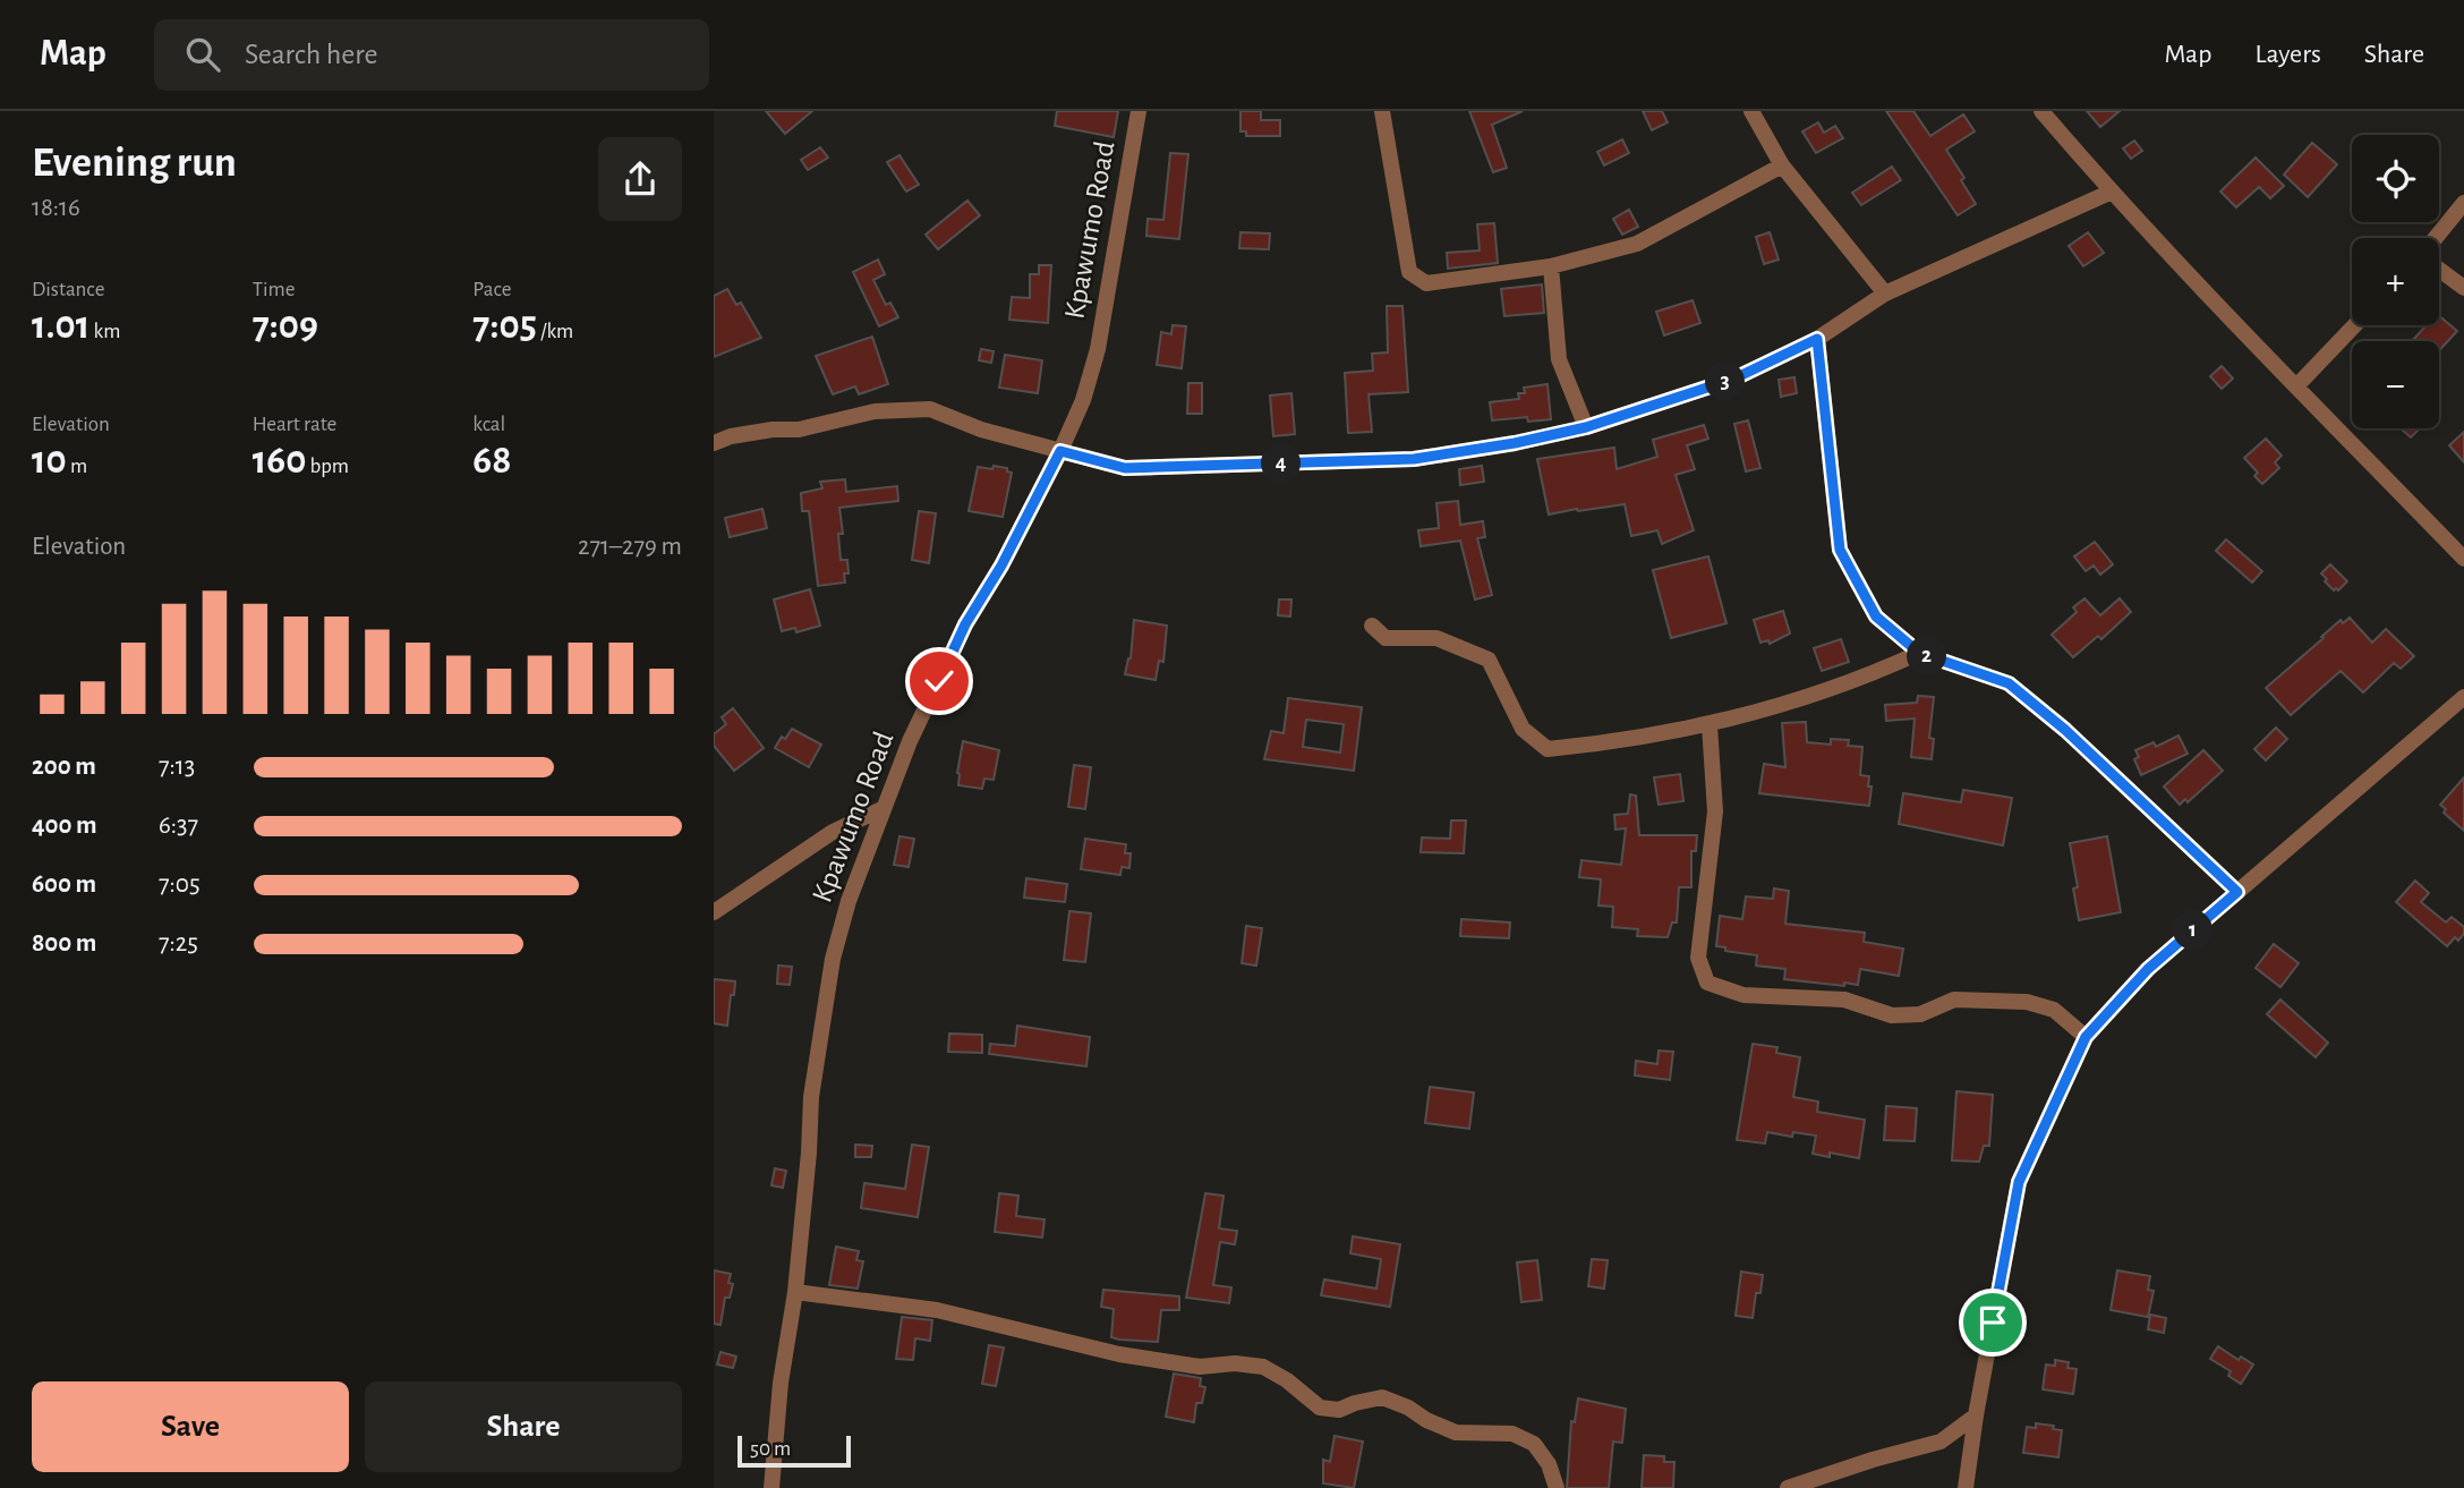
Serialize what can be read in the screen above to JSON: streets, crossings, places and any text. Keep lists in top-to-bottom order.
{
  "streets": {
    "street": ["Kpawumo Road"]
  },
  "scale_bar": "50 m",
  "page": {
    "header": "Map",
    "search": "Search here",
    "nav": ["Map", "Layers", "Share"],
    "heading": ["Evening run", "18:16"],
    "map_buttons": ["+", "−"],
    "stats": [
      ["Distance", "1.01 km"],
      ["Time", "7:09"],
      ["Pace", "7:05 /km"],
      ["Elevation", "10 m"],
      ["Heart rate", "160 bpm"],
      ["kcal", "68"]
    ],
    "pins": [
      "3",
      "4",
      "2",
      "1"
    ],
    "chart": ["Elevation", "271–279 m"],
    "list": [
      {
        "name": "200 m",
        "note": "7:13"
      },
      {
        "name": "400 m",
        "note": "6:37"
      },
      {
        "name": "600 m",
        "note": "7:05"
      },
      {
        "name": "800 m",
        "note": "7:25"
      }
    ],
    "buttons": ["Save", "Share"],
    "scale": "50 m"
  }
}
